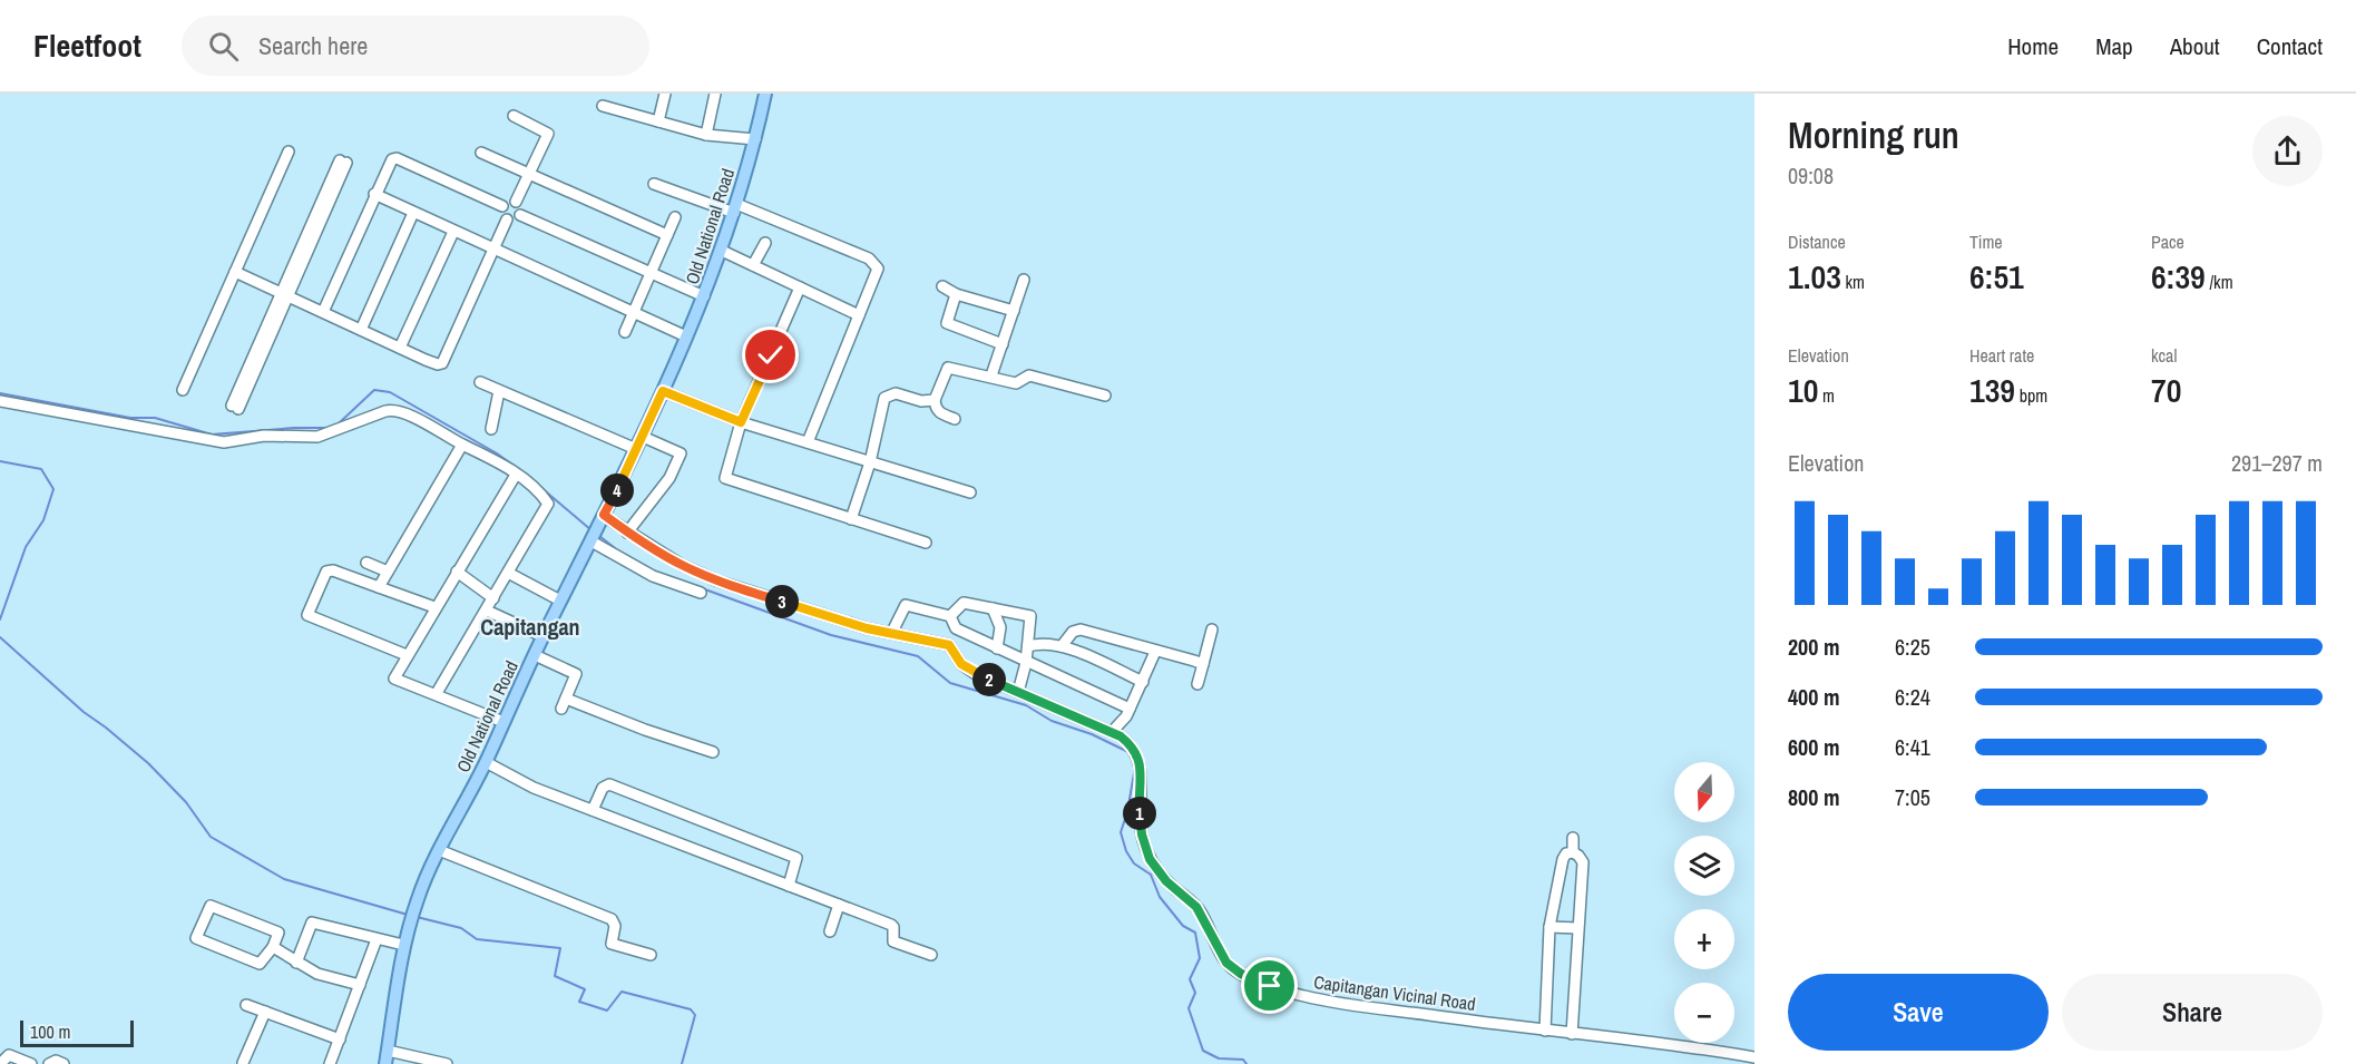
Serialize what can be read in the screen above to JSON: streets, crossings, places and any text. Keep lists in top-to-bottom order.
{
  "streets": {
    "main road": ["Old National Road"],
    "street": ["Capitangan Vicinal Road"]
  },
  "crossings": [
    ["Old National Road", "Capitangan Vicinal Road"]
  ],
  "districts": ["Capitangan"],
  "scale_bar": "100 m",
  "north": "bottom",
  "page": {
    "header": "Fleetfoot",
    "search": "Search here",
    "nav": [
      "Home",
      "Map",
      "About",
      "Contact"
    ],
    "heading": ["Morning run", "09:08"],
    "stats": [
      ["Distance", "1.03 km"],
      ["Time", "6:51"],
      ["Pace", "6:39 /km"],
      ["Elevation", "10 m"],
      ["Heart rate", "139 bpm"],
      ["kcal", "70"]
    ],
    "chart": ["Elevation", "291–297 m"],
    "pins": [
      "4",
      "3",
      "2",
      "1"
    ],
    "list": [
      {
        "name": "200 m",
        "note": "6:25"
      },
      {
        "name": "400 m",
        "note": "6:24"
      },
      {
        "name": "600 m",
        "note": "6:41"
      },
      {
        "name": "800 m",
        "note": "7:05"
      }
    ],
    "map_buttons": ["+", "−"],
    "buttons": ["Save", "Share"],
    "scale": "100 m"
  }
}
